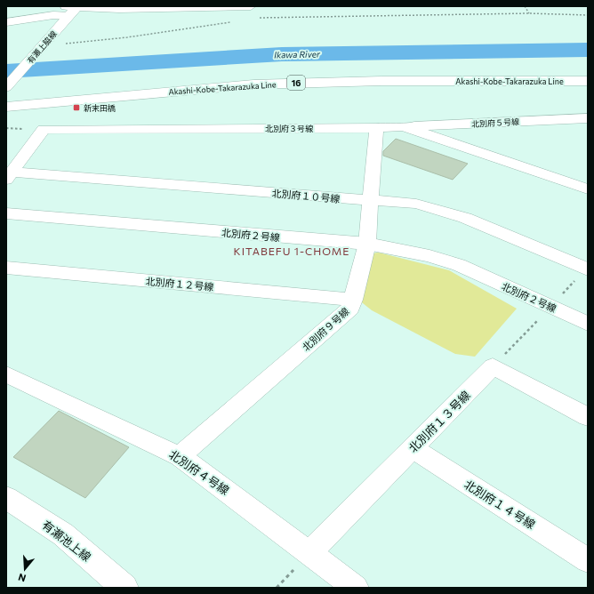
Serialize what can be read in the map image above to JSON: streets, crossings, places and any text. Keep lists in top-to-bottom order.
{
  "streets": {
    "street": [
      "有瀬上脇線",
      "Akashi-Kobe-Takarazuka Line",
      "16",
      "北別府５号線",
      "北別府３号線",
      "北別府１０号線",
      "北別府２号線",
      "北別府１２号線",
      "北別府９号線",
      "北別府１３号線",
      "北別府４号線",
      "北別府１４号線",
      "有瀬池上線"
    ]
  },
  "crossings": [
    ["北別府５号線", "北別府３号線"],
    ["北別府３号線", "北別府１０号線"],
    ["北別府３号線", "北別府９号線"],
    ["北別府１０号線", "北別府９号線"],
    ["北別府２号線", "北別府９号線"],
    ["北別府１２号線", "北別府９号線"],
    ["北別府９号線", "北別府４号線"],
    ["北別府１３号線", "北別府４号線"],
    ["北別府１３号線", "北別府１４号線"]
  ],
  "districts": ["KITABEFU 1-CHOME"],
  "water": ["Ikawa River"],
  "places": {
    "transit": ["新末田橋"]
  },
  "north": "bottom"
}
